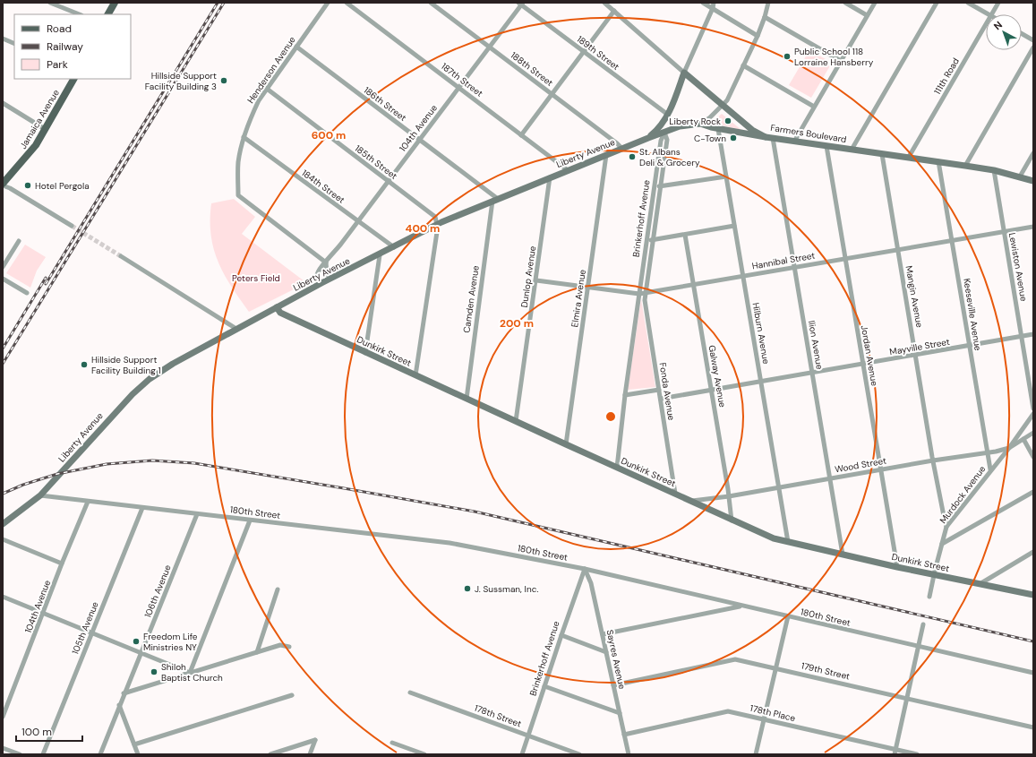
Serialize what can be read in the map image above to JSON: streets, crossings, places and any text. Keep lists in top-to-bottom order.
{
  "streets": {
    "main road": [
      "Jamaica Avenue",
      "Farmers Boulevard",
      "Liberty Avenue",
      "Dunkirk Street"
    ],
    "street": [
      "189th Street",
      "188th Street",
      "Henderson Avenue",
      "111th Road",
      "187th Street",
      "186th Street",
      "104th Avenue",
      "185th Street",
      "184th Street",
      "Brinkerhoff Avenue",
      "Hannibal Street",
      "Lewiston Avenue",
      "Dunlop Avenue",
      "Mangin Avenue",
      "Elmira Avenue",
      "Camden Avenue",
      "Keeseville Avenue",
      "Hilburn Avenue",
      "Ilion Avenue",
      "Mayville Street",
      "Jordan Avenue",
      "Galway Avenue",
      "Fonda Avenue",
      "Wood Street",
      "Murdock Avenue",
      "180th Street",
      "106th Avenue",
      "105th Avenue",
      "Sayres Avenue",
      "179th Street",
      "178th Place",
      "178th Street"
    ]
  },
  "crossings": [
    ["189th Street", "104th Avenue"],
    ["188th Street", "104th Avenue"],
    ["188th Street", "Liberty Avenue"],
    ["Henderson Avenue", "186th Street"],
    ["Henderson Avenue", "104th Avenue"],
    ["Henderson Avenue", "185th Street"],
    ["Henderson Avenue", "184th Street"],
    ["111th Road", "Farmers Boulevard"],
    ["187th Street", "104th Avenue"],
    ["187th Street", "Liberty Avenue"],
    ["186th Street", "104th Avenue"],
    ["186th Street", "Liberty Avenue"],
    ["186th Street", "Camden Avenue"],
    ["104th Avenue", "Liberty Avenue"],
    ["104th Avenue", "185th Street"],
    ["104th Avenue", "184th Street"],
    ["104th Avenue", "180th Street"],
    ["Farmers Boulevard", "Liberty Avenue"],
    ["Farmers Boulevard", "Lewiston Avenue"],
    ["Farmers Boulevard", "Mangin Avenue"],
    ["Farmers Boulevard", "Keeseville Avenue"],
    ["Farmers Boulevard", "Ilion Avenue"],
    ["Farmers Boulevard", "Jordan Avenue"],
    ["Liberty Avenue", "185th Street"],
    ["Liberty Avenue", "184th Street"],
    ["Liberty Avenue", "Brinkerhoff Avenue"],
    ["Liberty Avenue", "Dunlop Avenue"],
    ["Liberty Avenue", "Elmira Avenue"],
    ["Liberty Avenue", "Camden Avenue"],
    ["Liberty Avenue", "Hilburn Avenue"],
    ["Liberty Avenue", "Dunkirk Street"],
    ["Liberty Avenue", "180th Street"],
    ["Brinkerhoff Avenue", "Hannibal Street"],
    ["Brinkerhoff Avenue", "Dunkirk Street"],
    ["Brinkerhoff Avenue", "Fonda Avenue"],
    ["Brinkerhoff Avenue", "180th Street"],
    ["Brinkerhoff Avenue", "Sayres Avenue"],
    ["Brinkerhoff Avenue", "178th Street"],
    ["Hannibal Street", "Lewiston Avenue"],
    ["Hannibal Street", "Dunlop Avenue"],
    ["Hannibal Street", "Mangin Avenue"],
    ["Hannibal Street", "Elmira Avenue"],
    ["Hannibal Street", "Keeseville Avenue"],
    ["Hannibal Street", "Hilburn Avenue"],
    ["Hannibal Street", "Ilion Avenue"],
    ["Hannibal Street", "Jordan Avenue"],
    ["Hannibal Street", "Galway Avenue"],
    ["Hannibal Street", "Fonda Avenue"],
    ["Lewiston Avenue", "Mayville Street"],
    ["Dunlop Avenue", "Dunkirk Street"],
    ["Mangin Avenue", "Mayville Street"],
    ["Mangin Avenue", "Wood Street"],
    ["Mangin Avenue", "Murdock Avenue"],
    ["Elmira Avenue", "Dunkirk Street"],
    ["Camden Avenue", "Dunkirk Street"],
    ["Keeseville Avenue", "Mayville Street"],
    ["Keeseville Avenue", "Wood Street"],
    ["Keeseville Avenue", "Murdock Avenue"],
    ["Hilburn Avenue", "Mayville Street"],
    ["Hilburn Avenue", "Dunkirk Street"],
    ["Hilburn Avenue", "Wood Street"],
    ["Ilion Avenue", "Mayville Street"],
    ["Ilion Avenue", "Dunkirk Street"],
    ["Ilion Avenue", "Wood Street"],
    ["Mayville Street", "Jordan Avenue"],
    ["Mayville Street", "Galway Avenue"],
    ["Mayville Street", "Fonda Avenue"],
    ["Dunkirk Street", "Jordan Avenue"],
    ["Dunkirk Street", "Galway Avenue"],
    ["Dunkirk Street", "Fonda Avenue"],
    ["Dunkirk Street", "Wood Street"],
    ["Dunkirk Street", "Murdock Avenue"],
    ["Jordan Avenue", "Wood Street"],
    ["Galway Avenue", "Wood Street"],
    ["Wood Street", "Murdock Avenue"],
    ["180th Street", "106th Avenue"],
    ["180th Street", "105th Avenue"],
    ["180th Street", "Sayres Avenue"],
    ["Sayres Avenue", "179th Street"],
    ["Sayres Avenue", "178th Place"]
  ],
  "parks": ["Peters Field"],
  "places": [
    "Public School 118 Lorraine Hansberry",
    "Hillside Support Facility Building 3",
    "Liberty Rock",
    "C-Town",
    "St. Albans Deli & Grocery",
    "Hotel Pergola",
    "Hillside Support Facility Building 1",
    "J. Sussman, Inc.",
    "Freedom Life Ministries NY",
    "Shiloh Baptist Church"
  ],
  "legend": ["Road", "Railway", "Park"],
  "scale_bar": "100 m",
  "north": "top left",
  "rings": ["600 m", "400 m", "200 m"]
}
